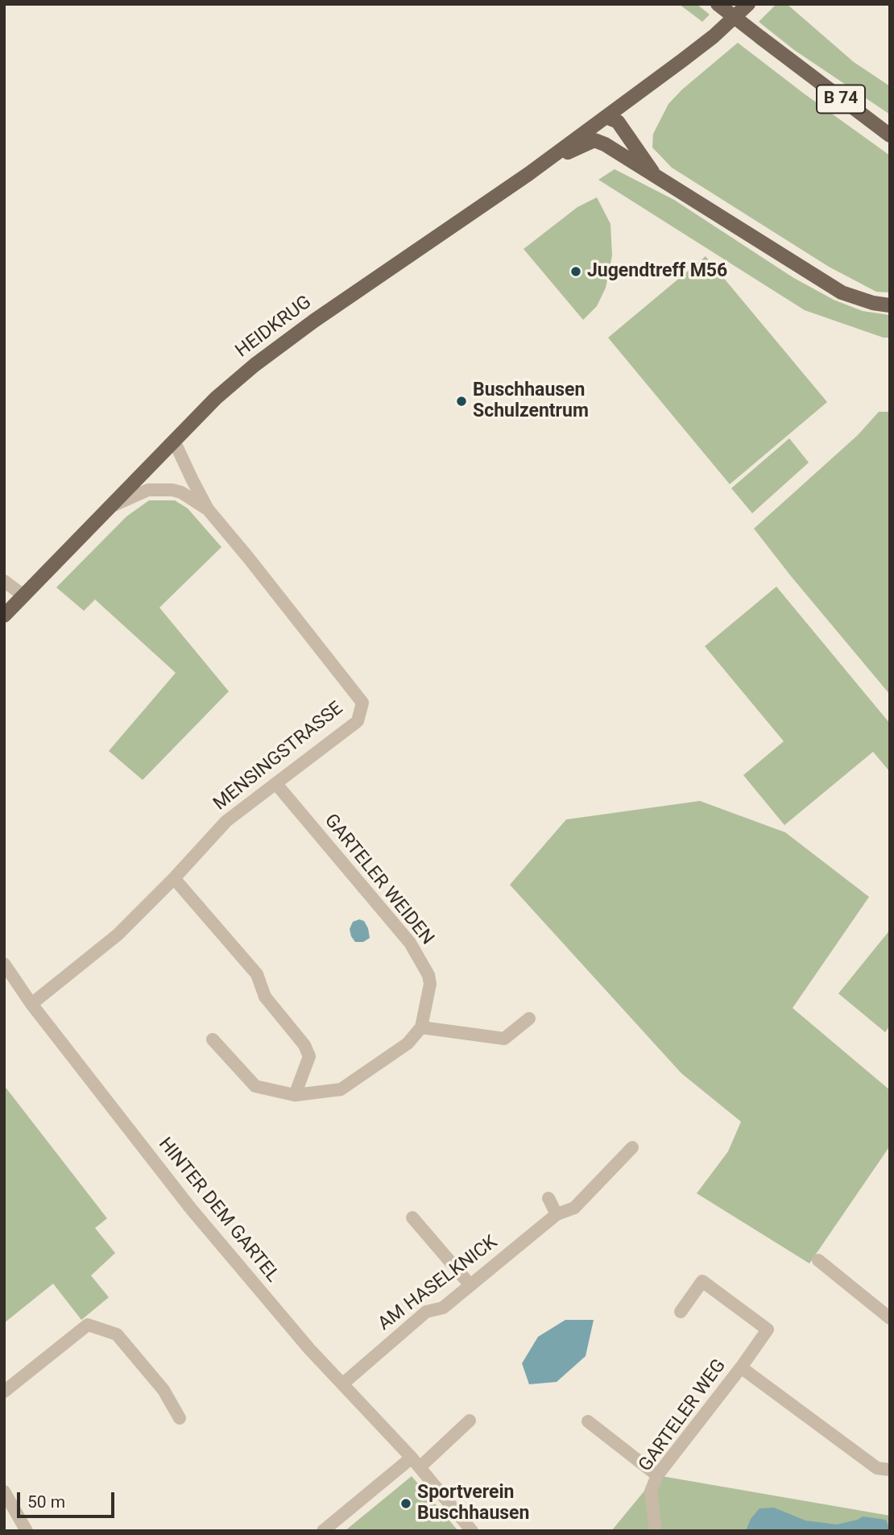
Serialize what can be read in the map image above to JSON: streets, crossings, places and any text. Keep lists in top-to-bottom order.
{
  "streets": {
    "main road": ["B 74", "HEIDKRUG"],
    "street": [
      "MENSINGSTRASSE",
      "GARTELER WEIDEN",
      "HINTER DEM GARTEL",
      "AM HASELKNICK",
      "GARTELER WEG"
    ]
  },
  "crossings": [
    ["HEIDKRUG", "MENSINGSTRASSE"],
    ["MENSINGSTRASSE", "GARTELER WEIDEN"],
    ["MENSINGSTRASSE", "HINTER DEM GARTEL"],
    ["HINTER DEM GARTEL", "AM HASELKNICK"]
  ],
  "places": ["Jugendtreff M56", "Buschhausen Schulzentrum", "Sportverein Buschhausen"],
  "scale_bar": "50 m"
}
